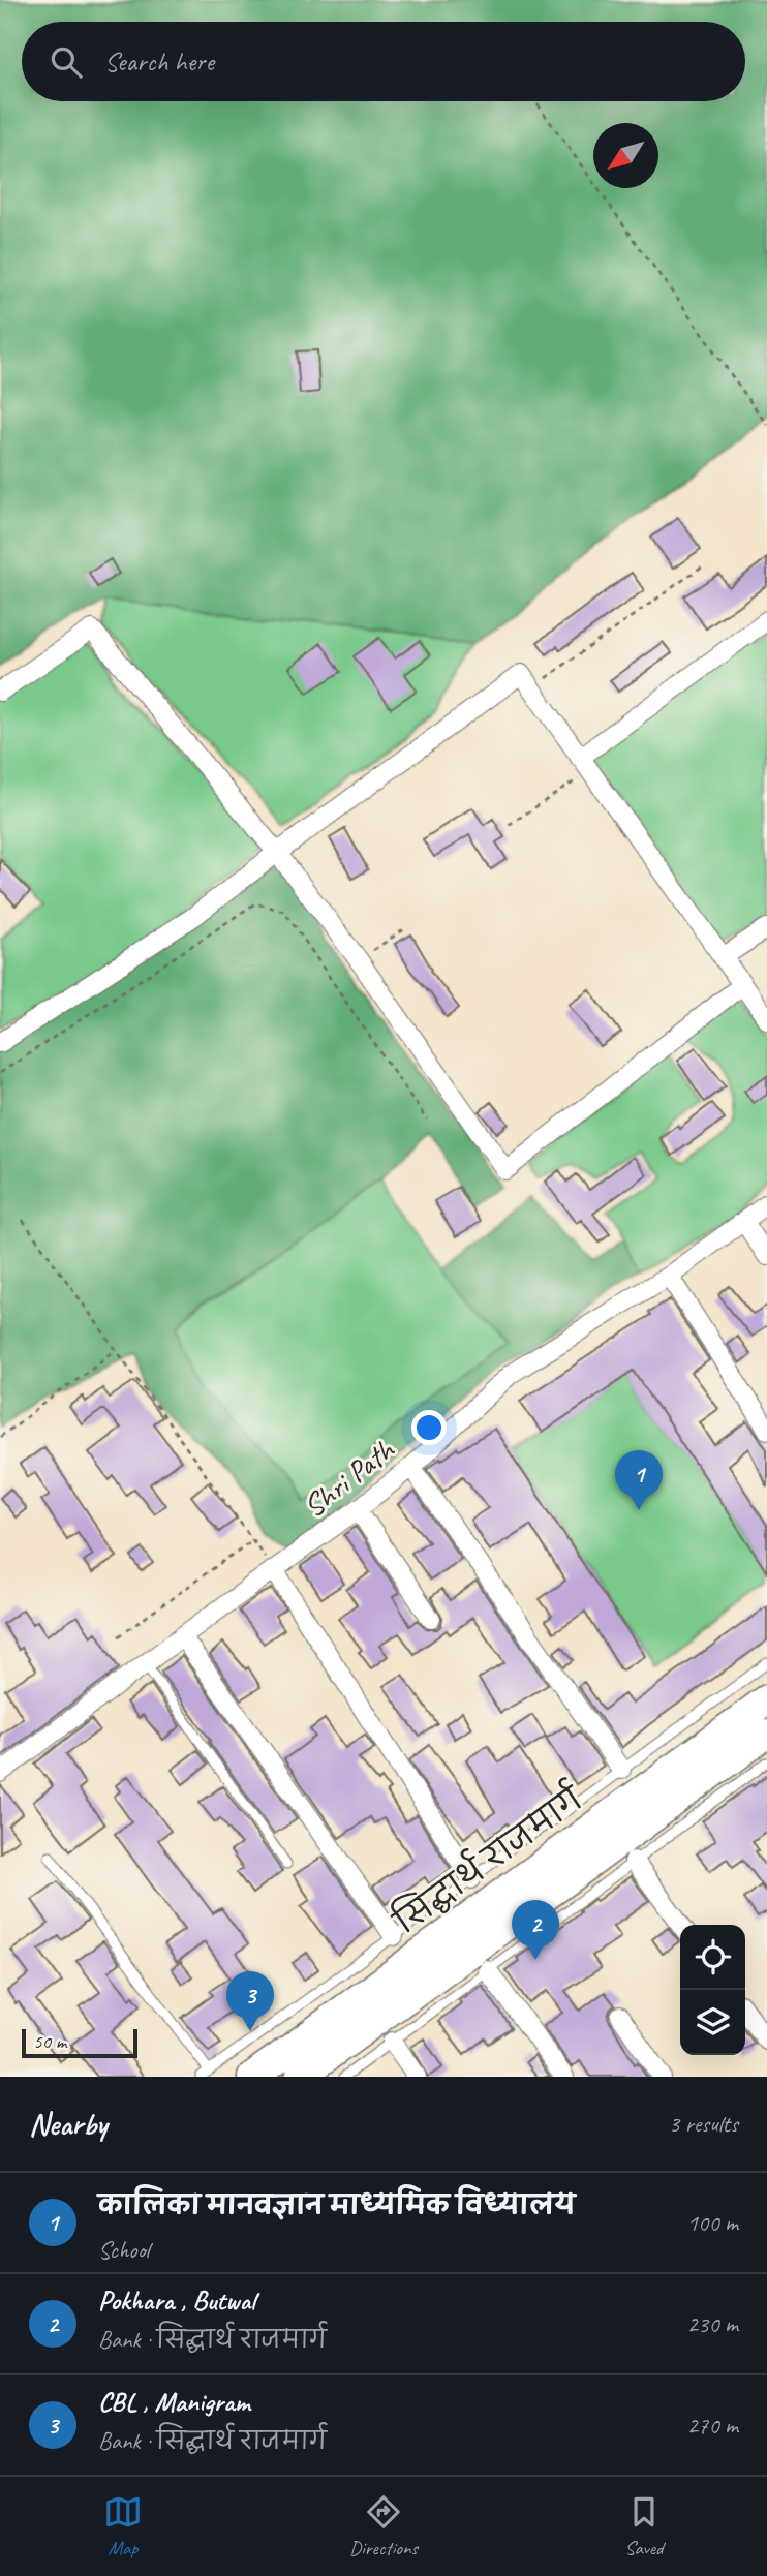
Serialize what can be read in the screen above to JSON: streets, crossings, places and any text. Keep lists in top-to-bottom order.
{
  "streets": {
    "highway": ["सिद्धार्थ राजमार्ग"],
    "street": ["Shri Path"]
  },
  "scale_bar": "50 m",
  "north": "bottom left",
  "page": {
    "search": "Search here",
    "pins": ["1", "2", "3"],
    "scale": "50 m",
    "heading": ["Nearby", "3 results"],
    "list": [
      {
        "mark": "1",
        "name": "कालिका मानवज्ञान माध्यमिक विध्यालय",
        "note": "School",
        "value": "100 m"
      },
      {
        "mark": "2",
        "name": "Pokhara , Butwal",
        "note": "Bank · सिद्धार्थ राजमार्ग",
        "value": "230 m"
      },
      {
        "mark": "3",
        "name": "CBL , Manigram",
        "note": "Bank · सिद्धार्थ राजमार्ग",
        "value": "270 m"
      }
    ],
    "nav": ["Map", "Directions", "Saved"]
  }
}
